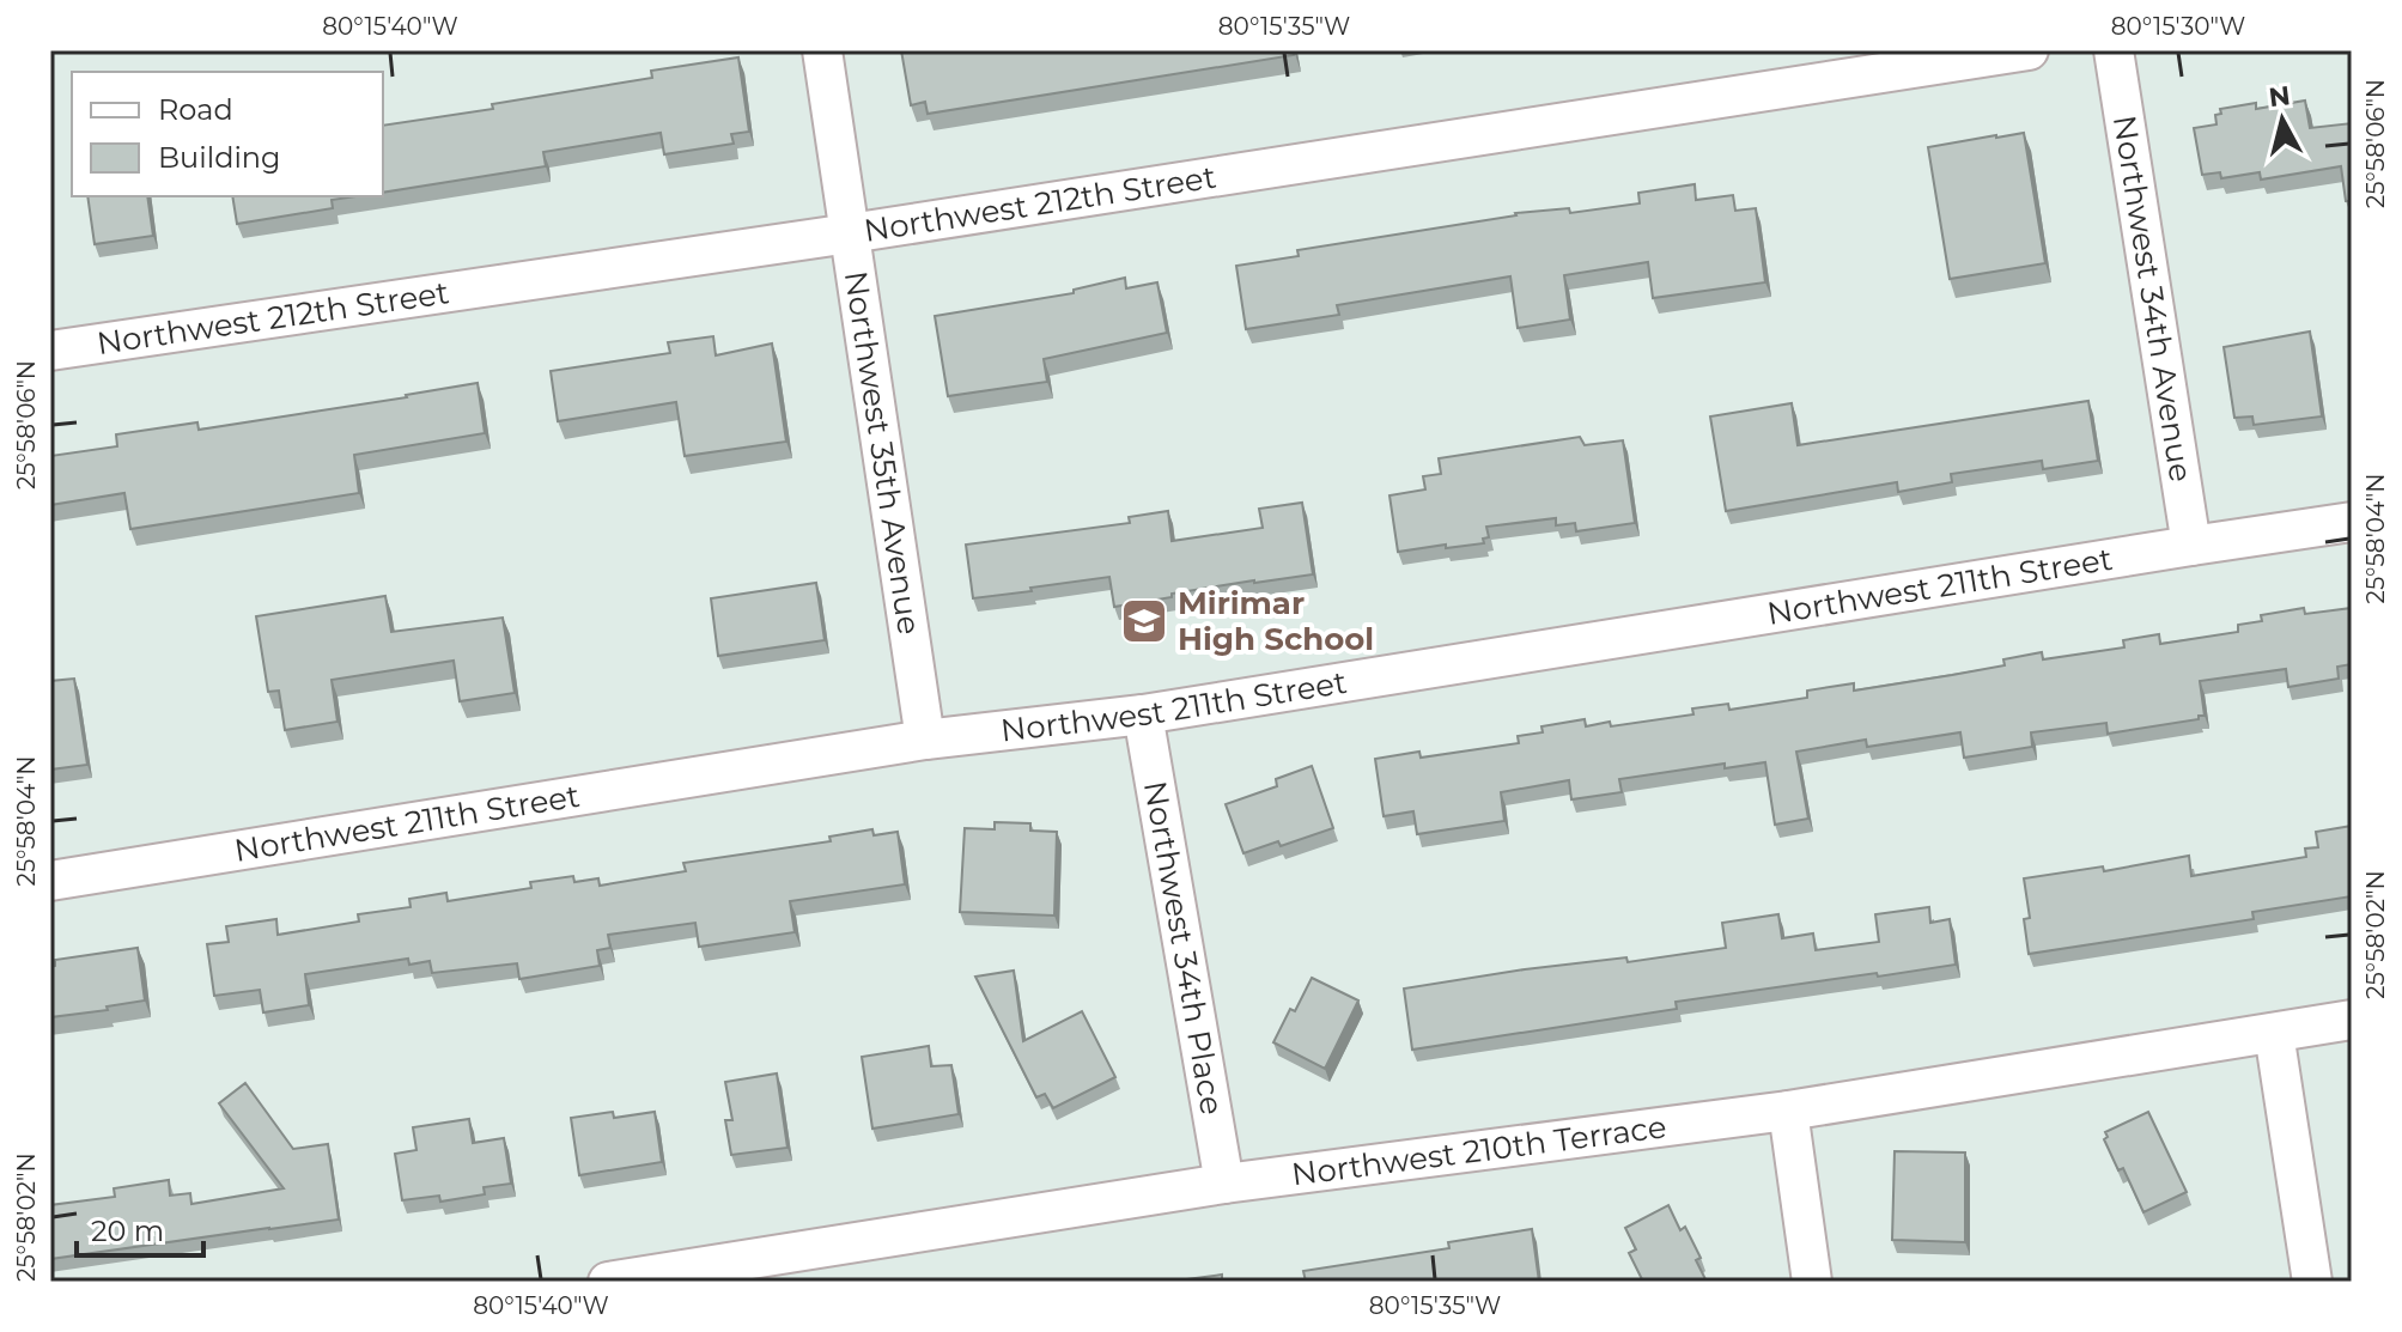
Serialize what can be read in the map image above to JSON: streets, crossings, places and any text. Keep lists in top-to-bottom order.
{
  "streets": {
    "street": [
      "Northwest 212th Street",
      "Northwest 34th Avenue",
      "Northwest 35th Avenue",
      "Northwest 211th Street",
      "Northwest 34th Place",
      "Northwest 210th Terrace"
    ]
  },
  "crossings": [
    ["Northwest 212th Street", "Northwest 35th Avenue"],
    ["Northwest 34th Avenue", "Northwest 211th Street"],
    ["Northwest 35th Avenue", "Northwest 211th Street"],
    ["Northwest 211th Street", "Northwest 34th Place"],
    ["Northwest 34th Place", "Northwest 210th Terrace"]
  ],
  "places": {
    "school or university": ["Mirimar High School"]
  },
  "legend": ["Road", "Building"],
  "scale_bar": "20 m",
  "north": "top",
  "coordinates": [
    "80°15'40\"W",
    "80°15'35\"W",
    "80°15'30\"W",
    "25°58'06\"N",
    "25°58'04\"N",
    "25°58'02\"N"
  ]
}
